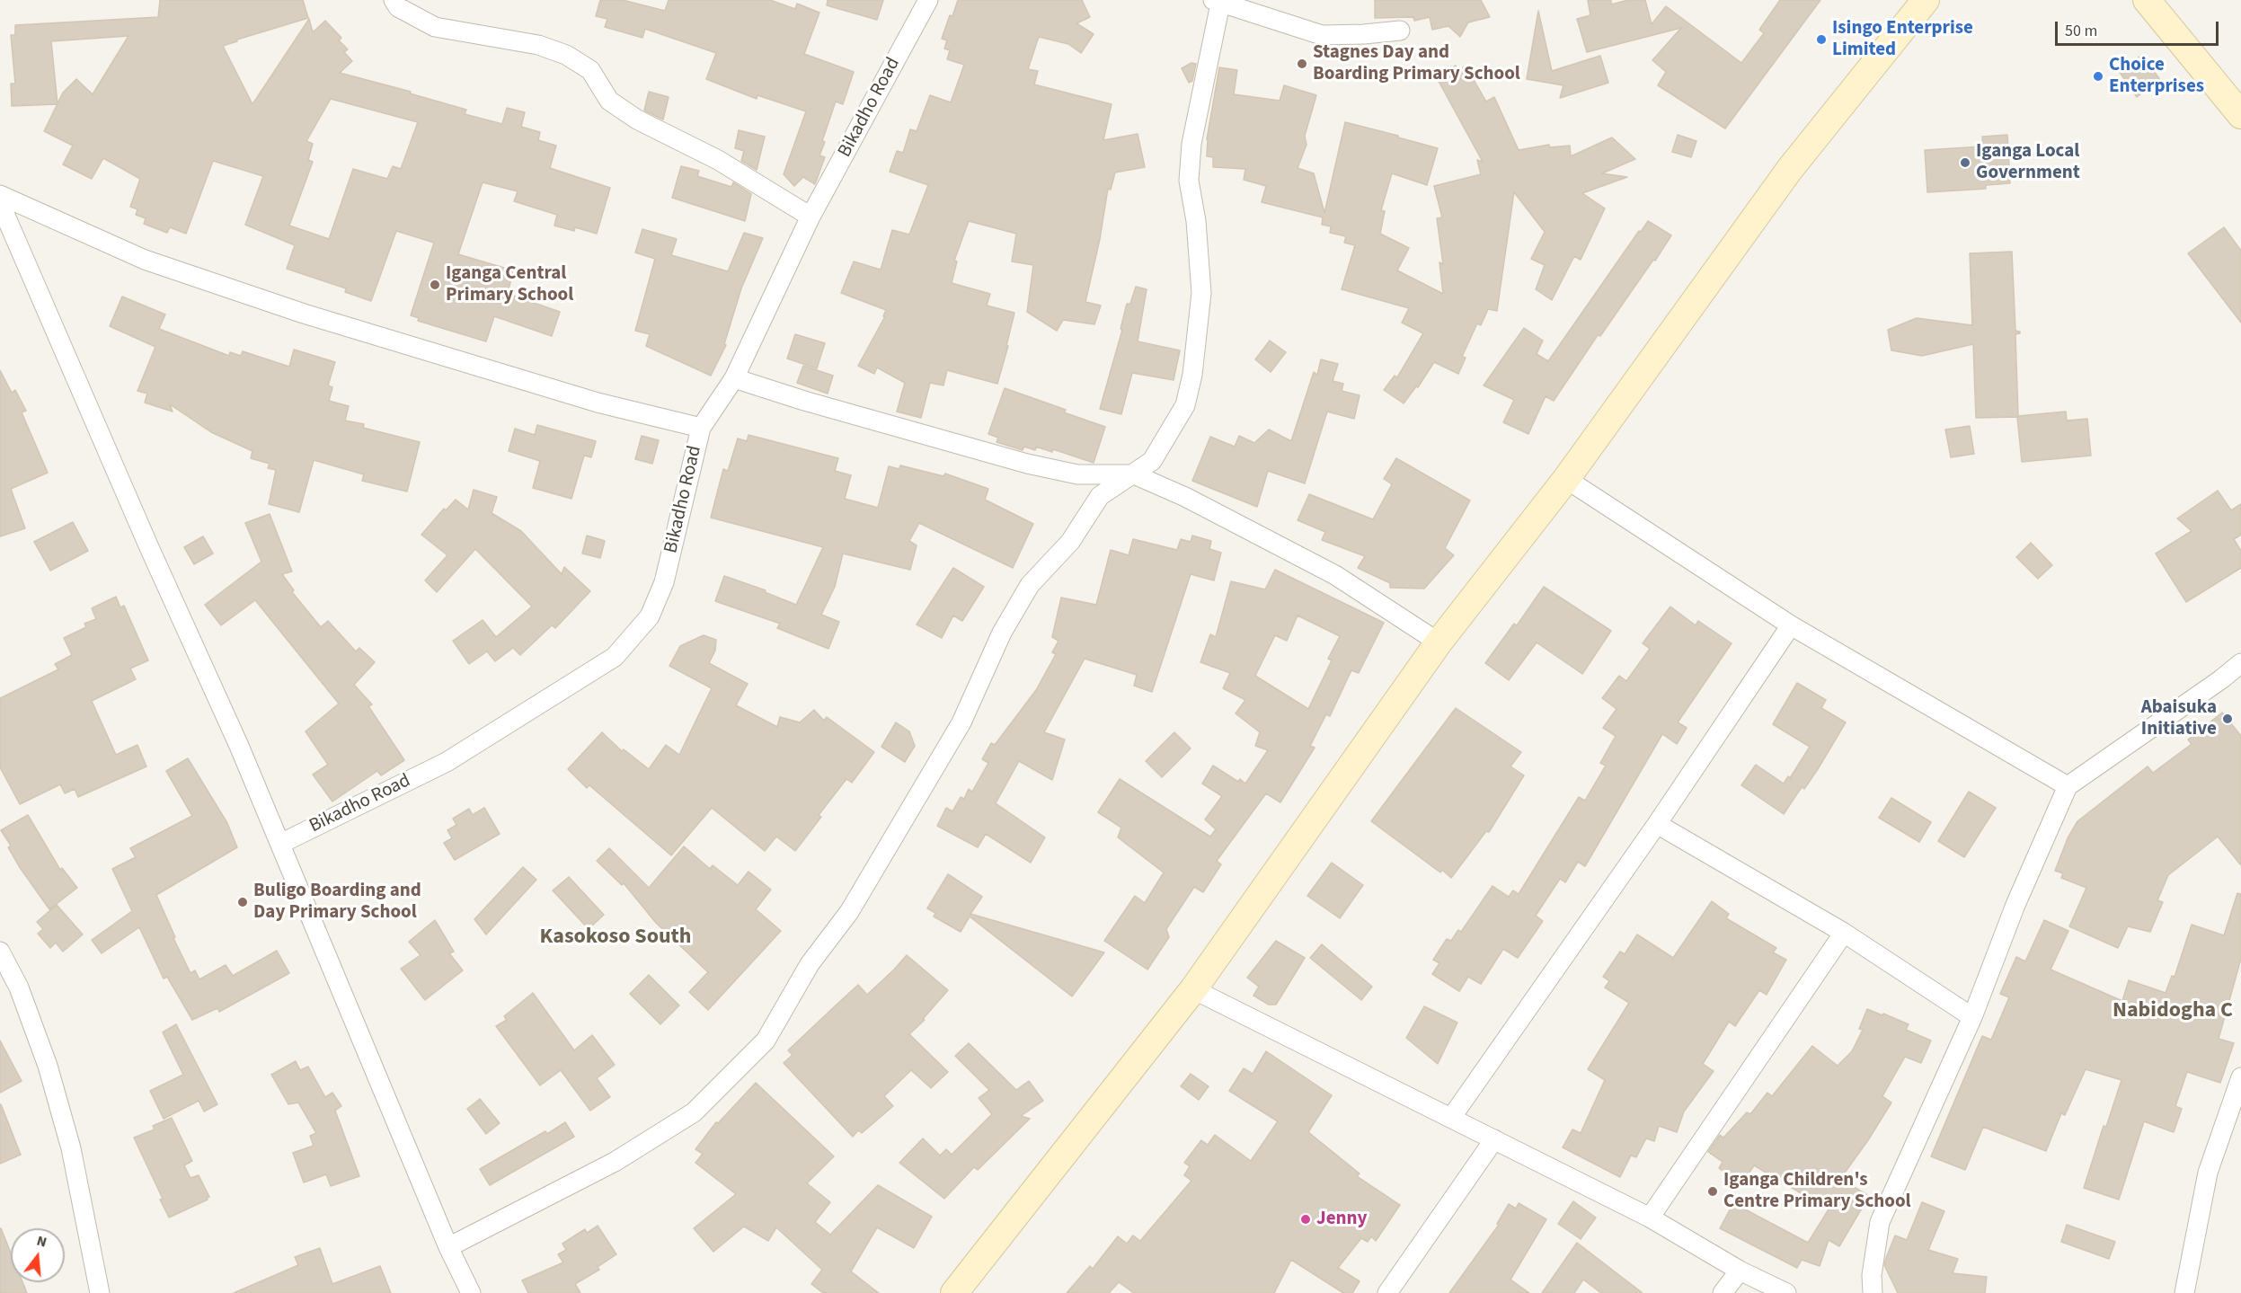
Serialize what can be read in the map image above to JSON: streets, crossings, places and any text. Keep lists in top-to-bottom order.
{
  "streets": {
    "street": ["Bikadho Road"]
  },
  "districts": ["Kasokoso South", "Nabidogha C"],
  "places": [
    "Isingo Enterprise Limited",
    "Stagnes Day and Boarding Primary School",
    "Choice Enterprises",
    "Iganga Local Government",
    "Iganga Central Primary School",
    "Abaisuka Initiative",
    "Buligo Boarding and Day Primary School",
    "Iganga Children's Centre Primary School",
    "Jenny"
  ],
  "scale_bar": "50 m",
  "north": "top"
}
